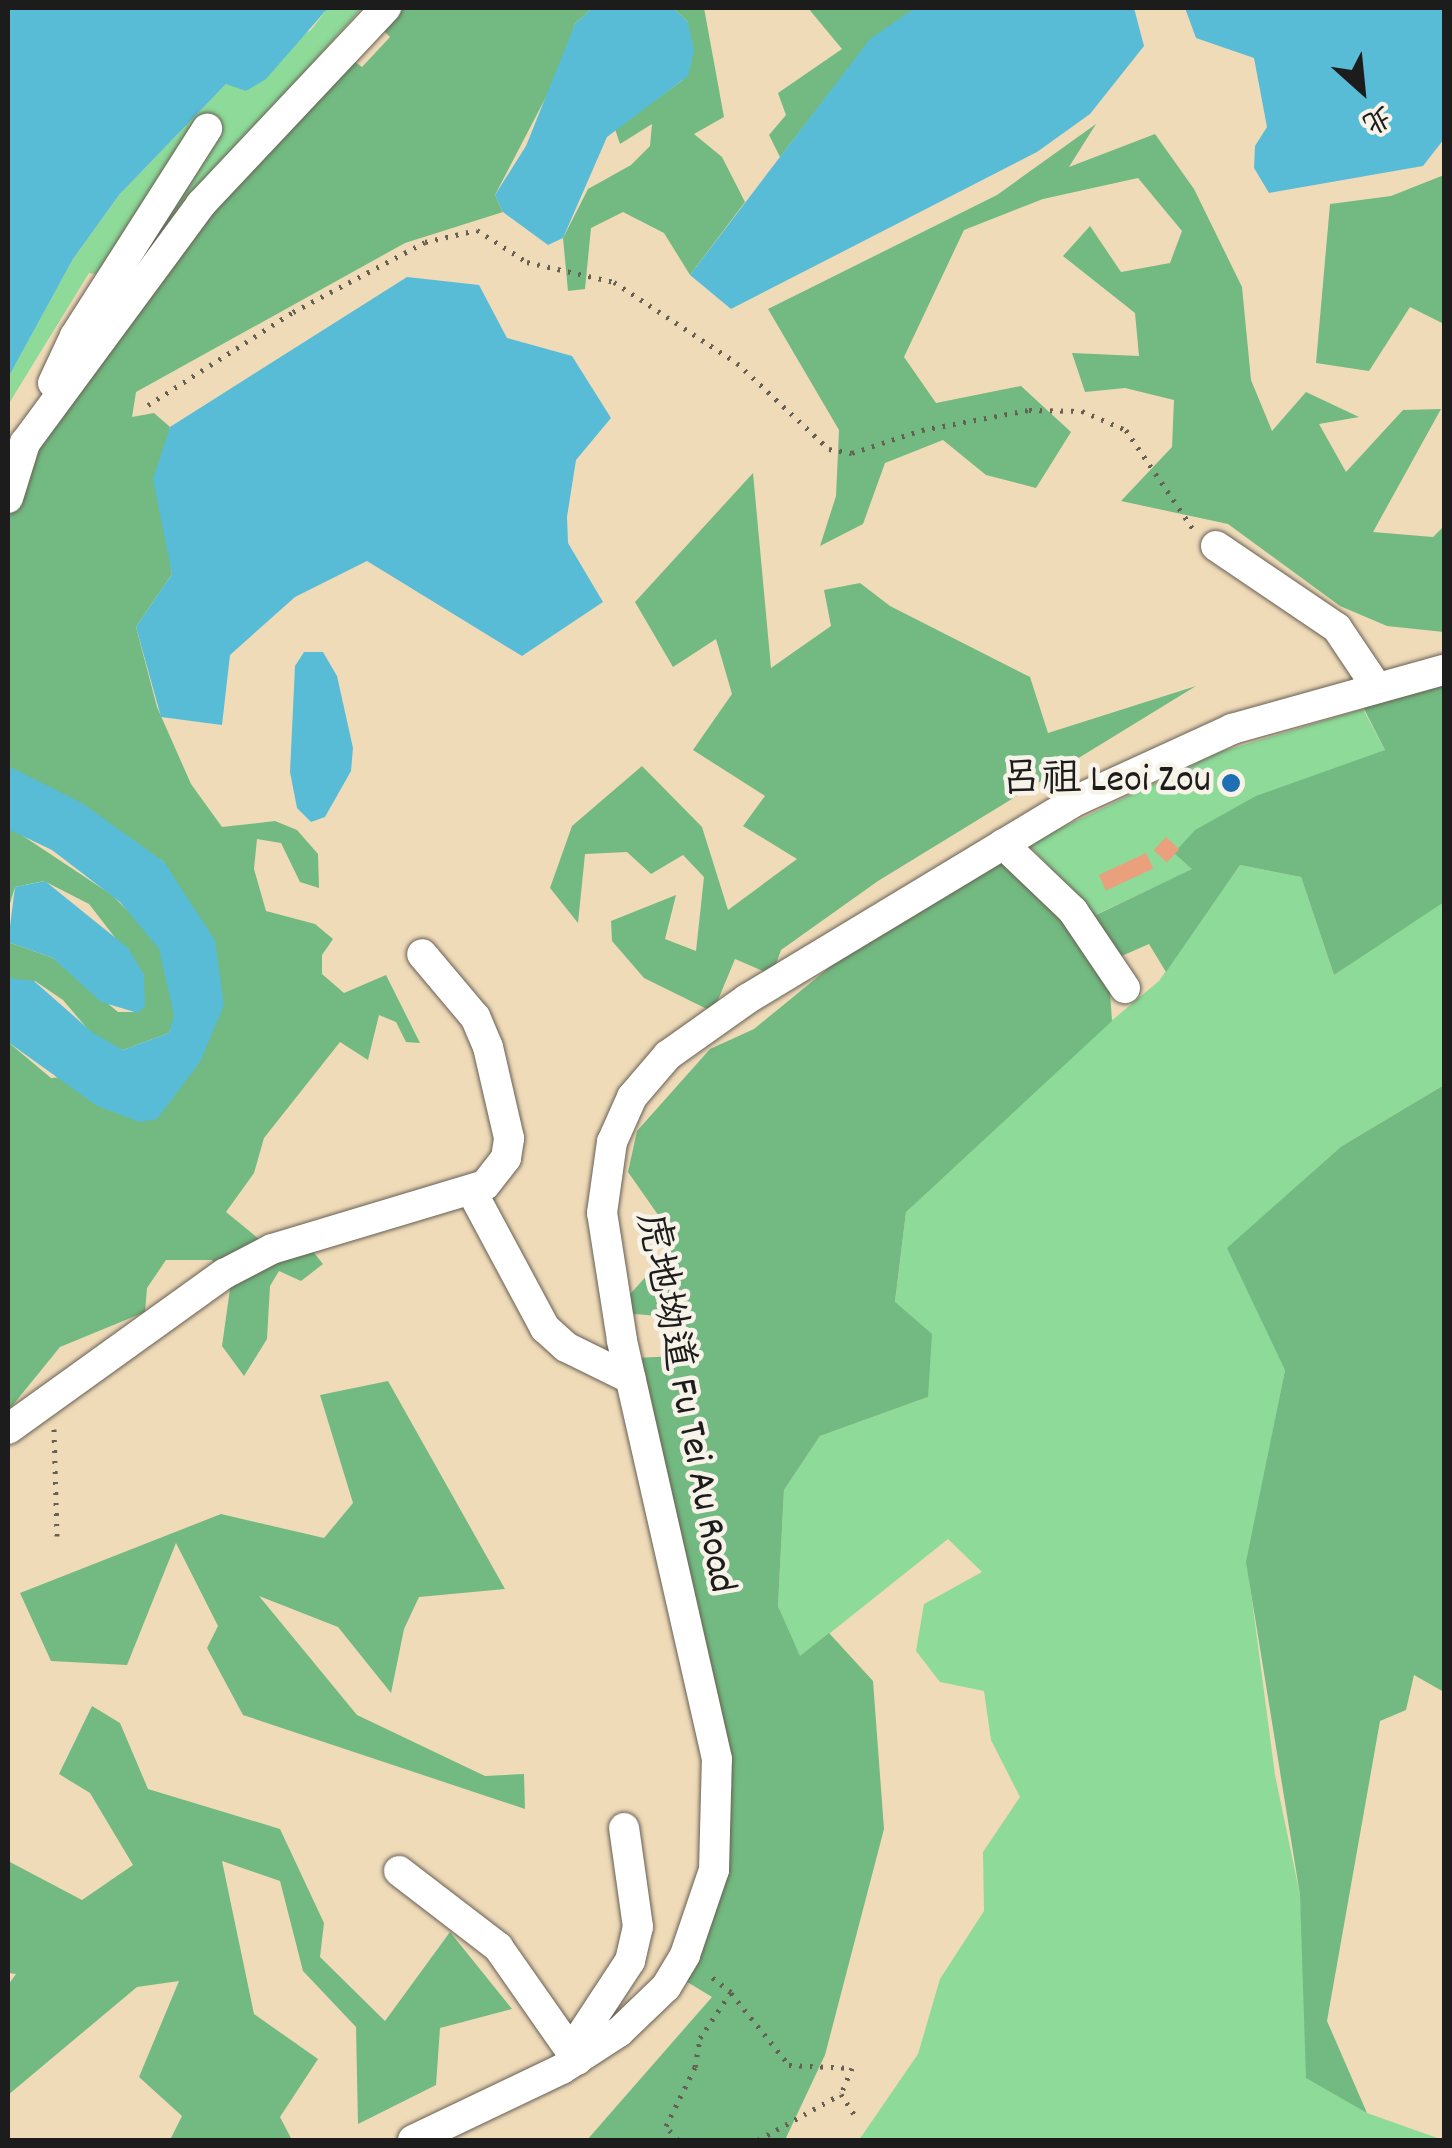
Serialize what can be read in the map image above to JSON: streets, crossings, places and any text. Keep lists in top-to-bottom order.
{
  "streets": {
    "street": ["虎地坳道 Fu Tei Au Road"]
  },
  "places": ["呂祖 Leoi Zou"],
  "north": "bottom right"
}
